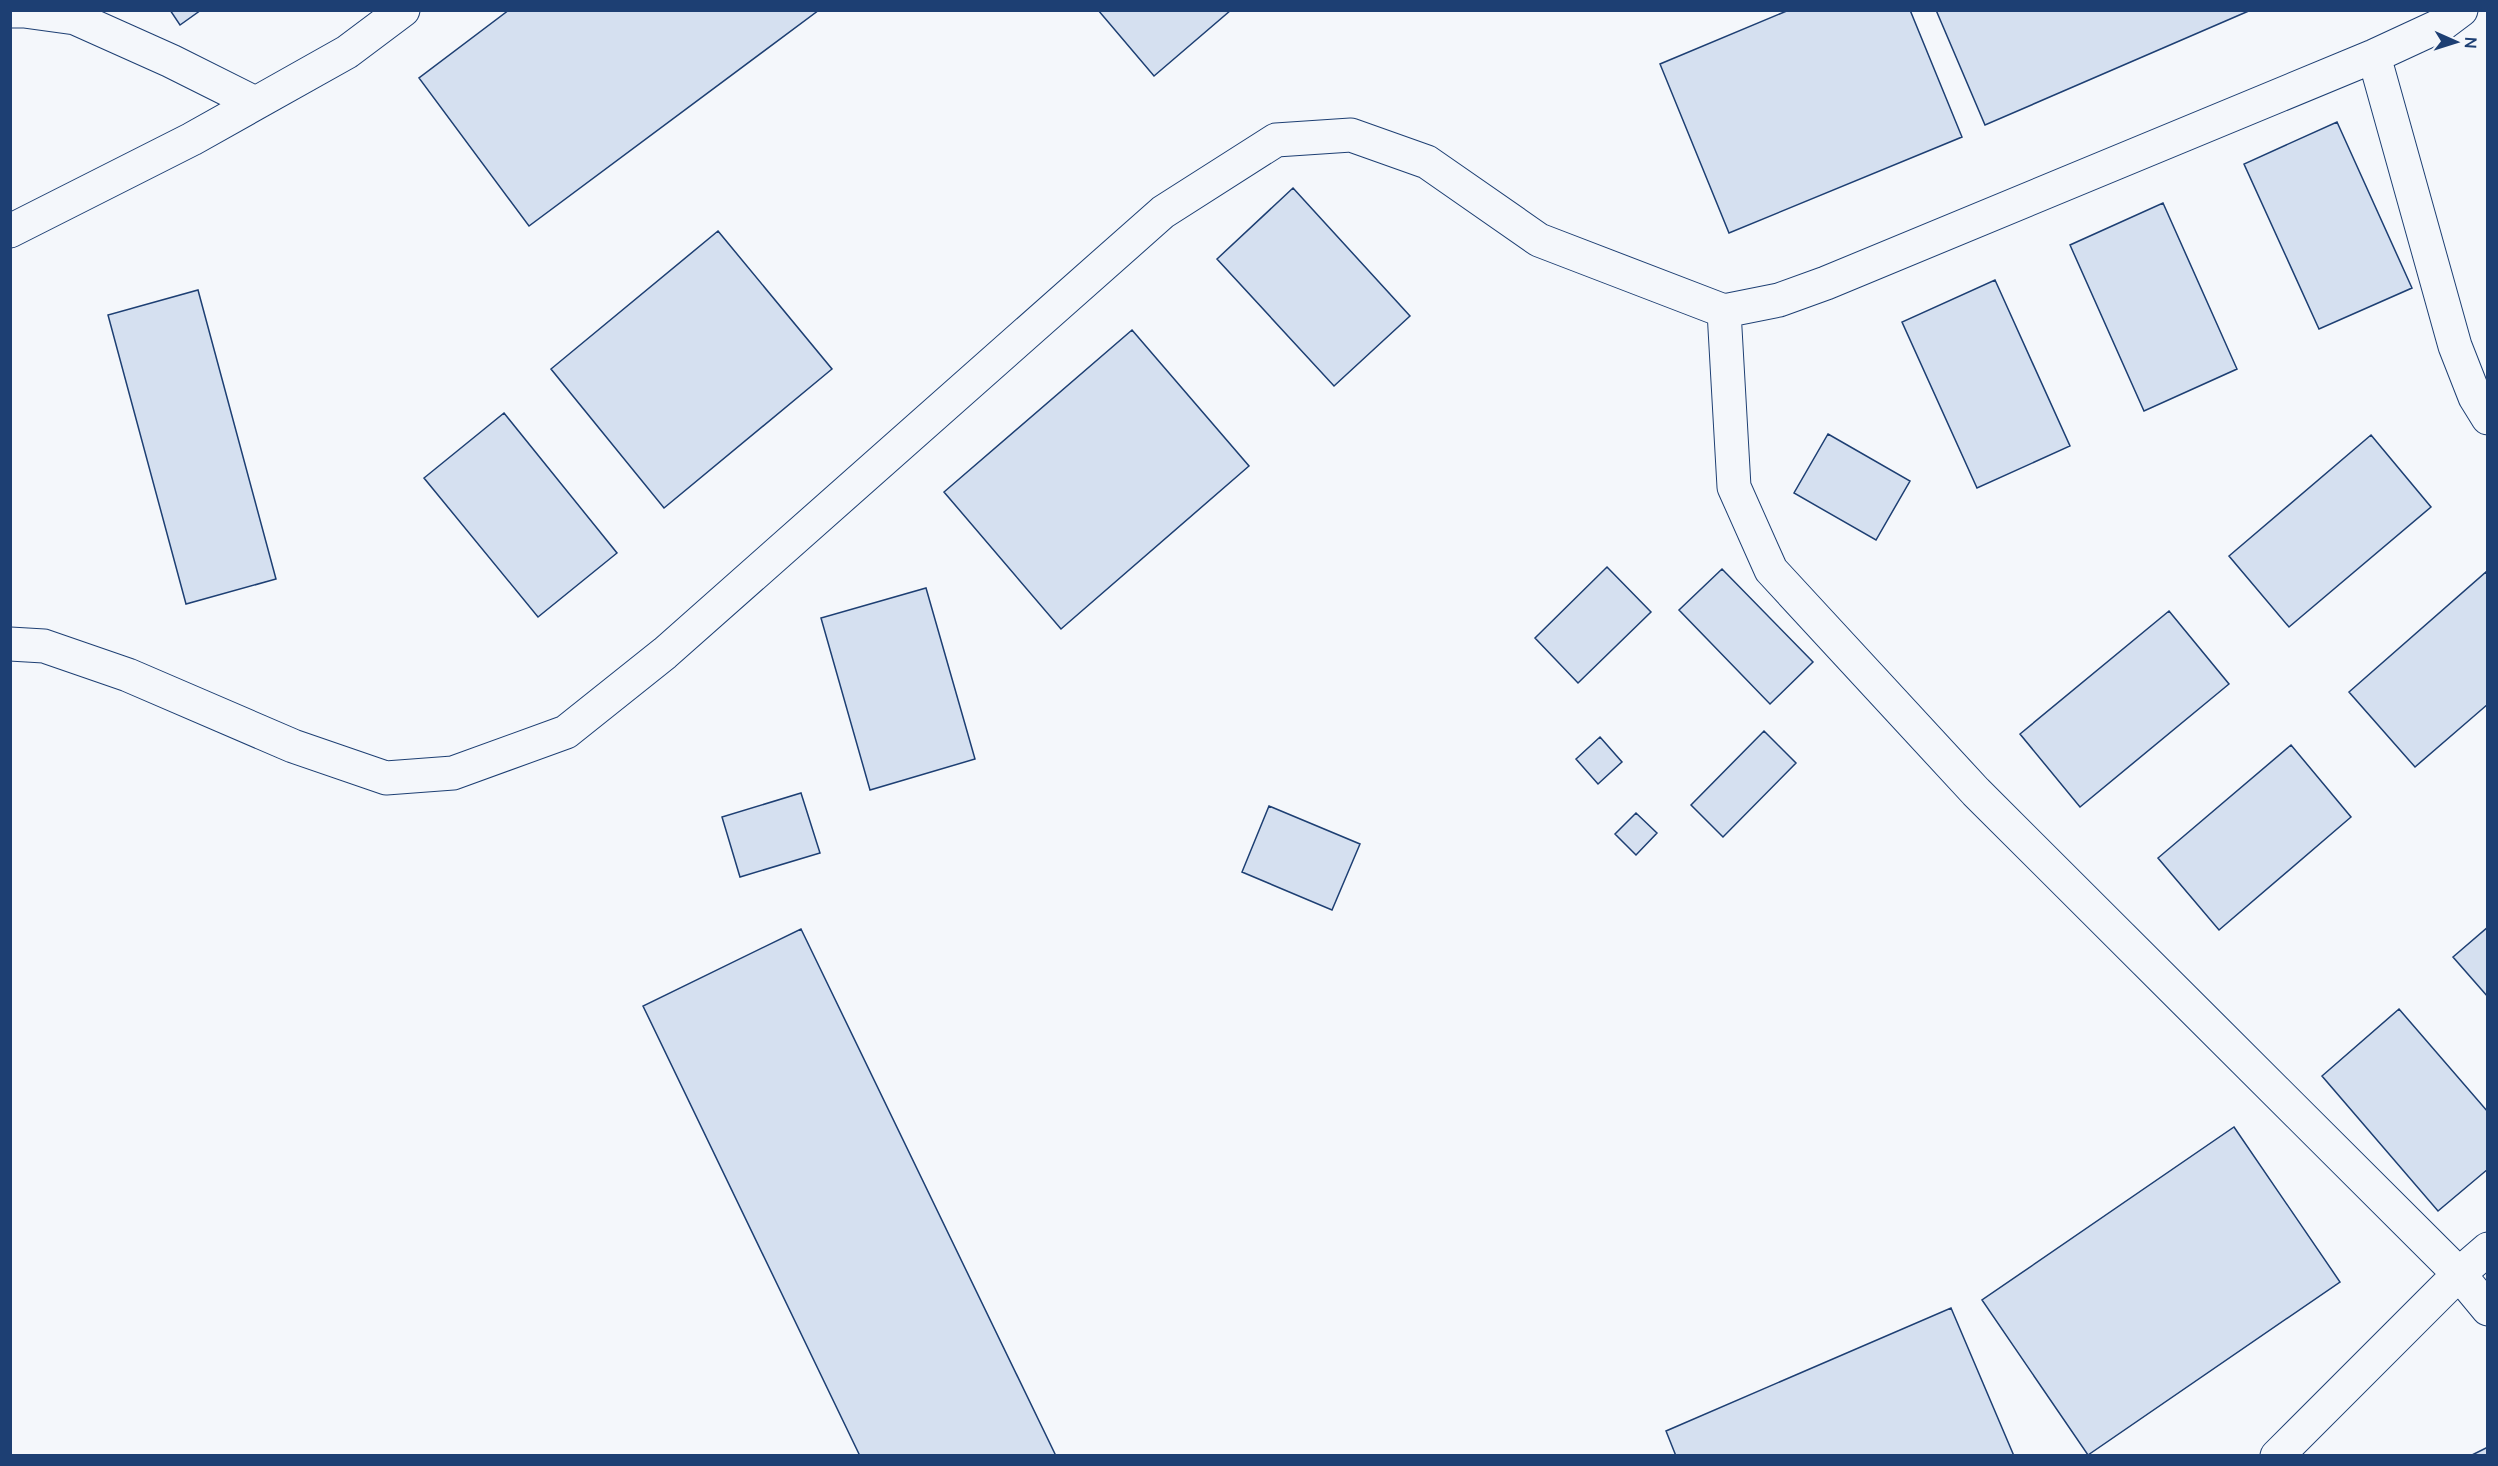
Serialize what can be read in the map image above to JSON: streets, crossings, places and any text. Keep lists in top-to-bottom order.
{
  "north": "right"
}
